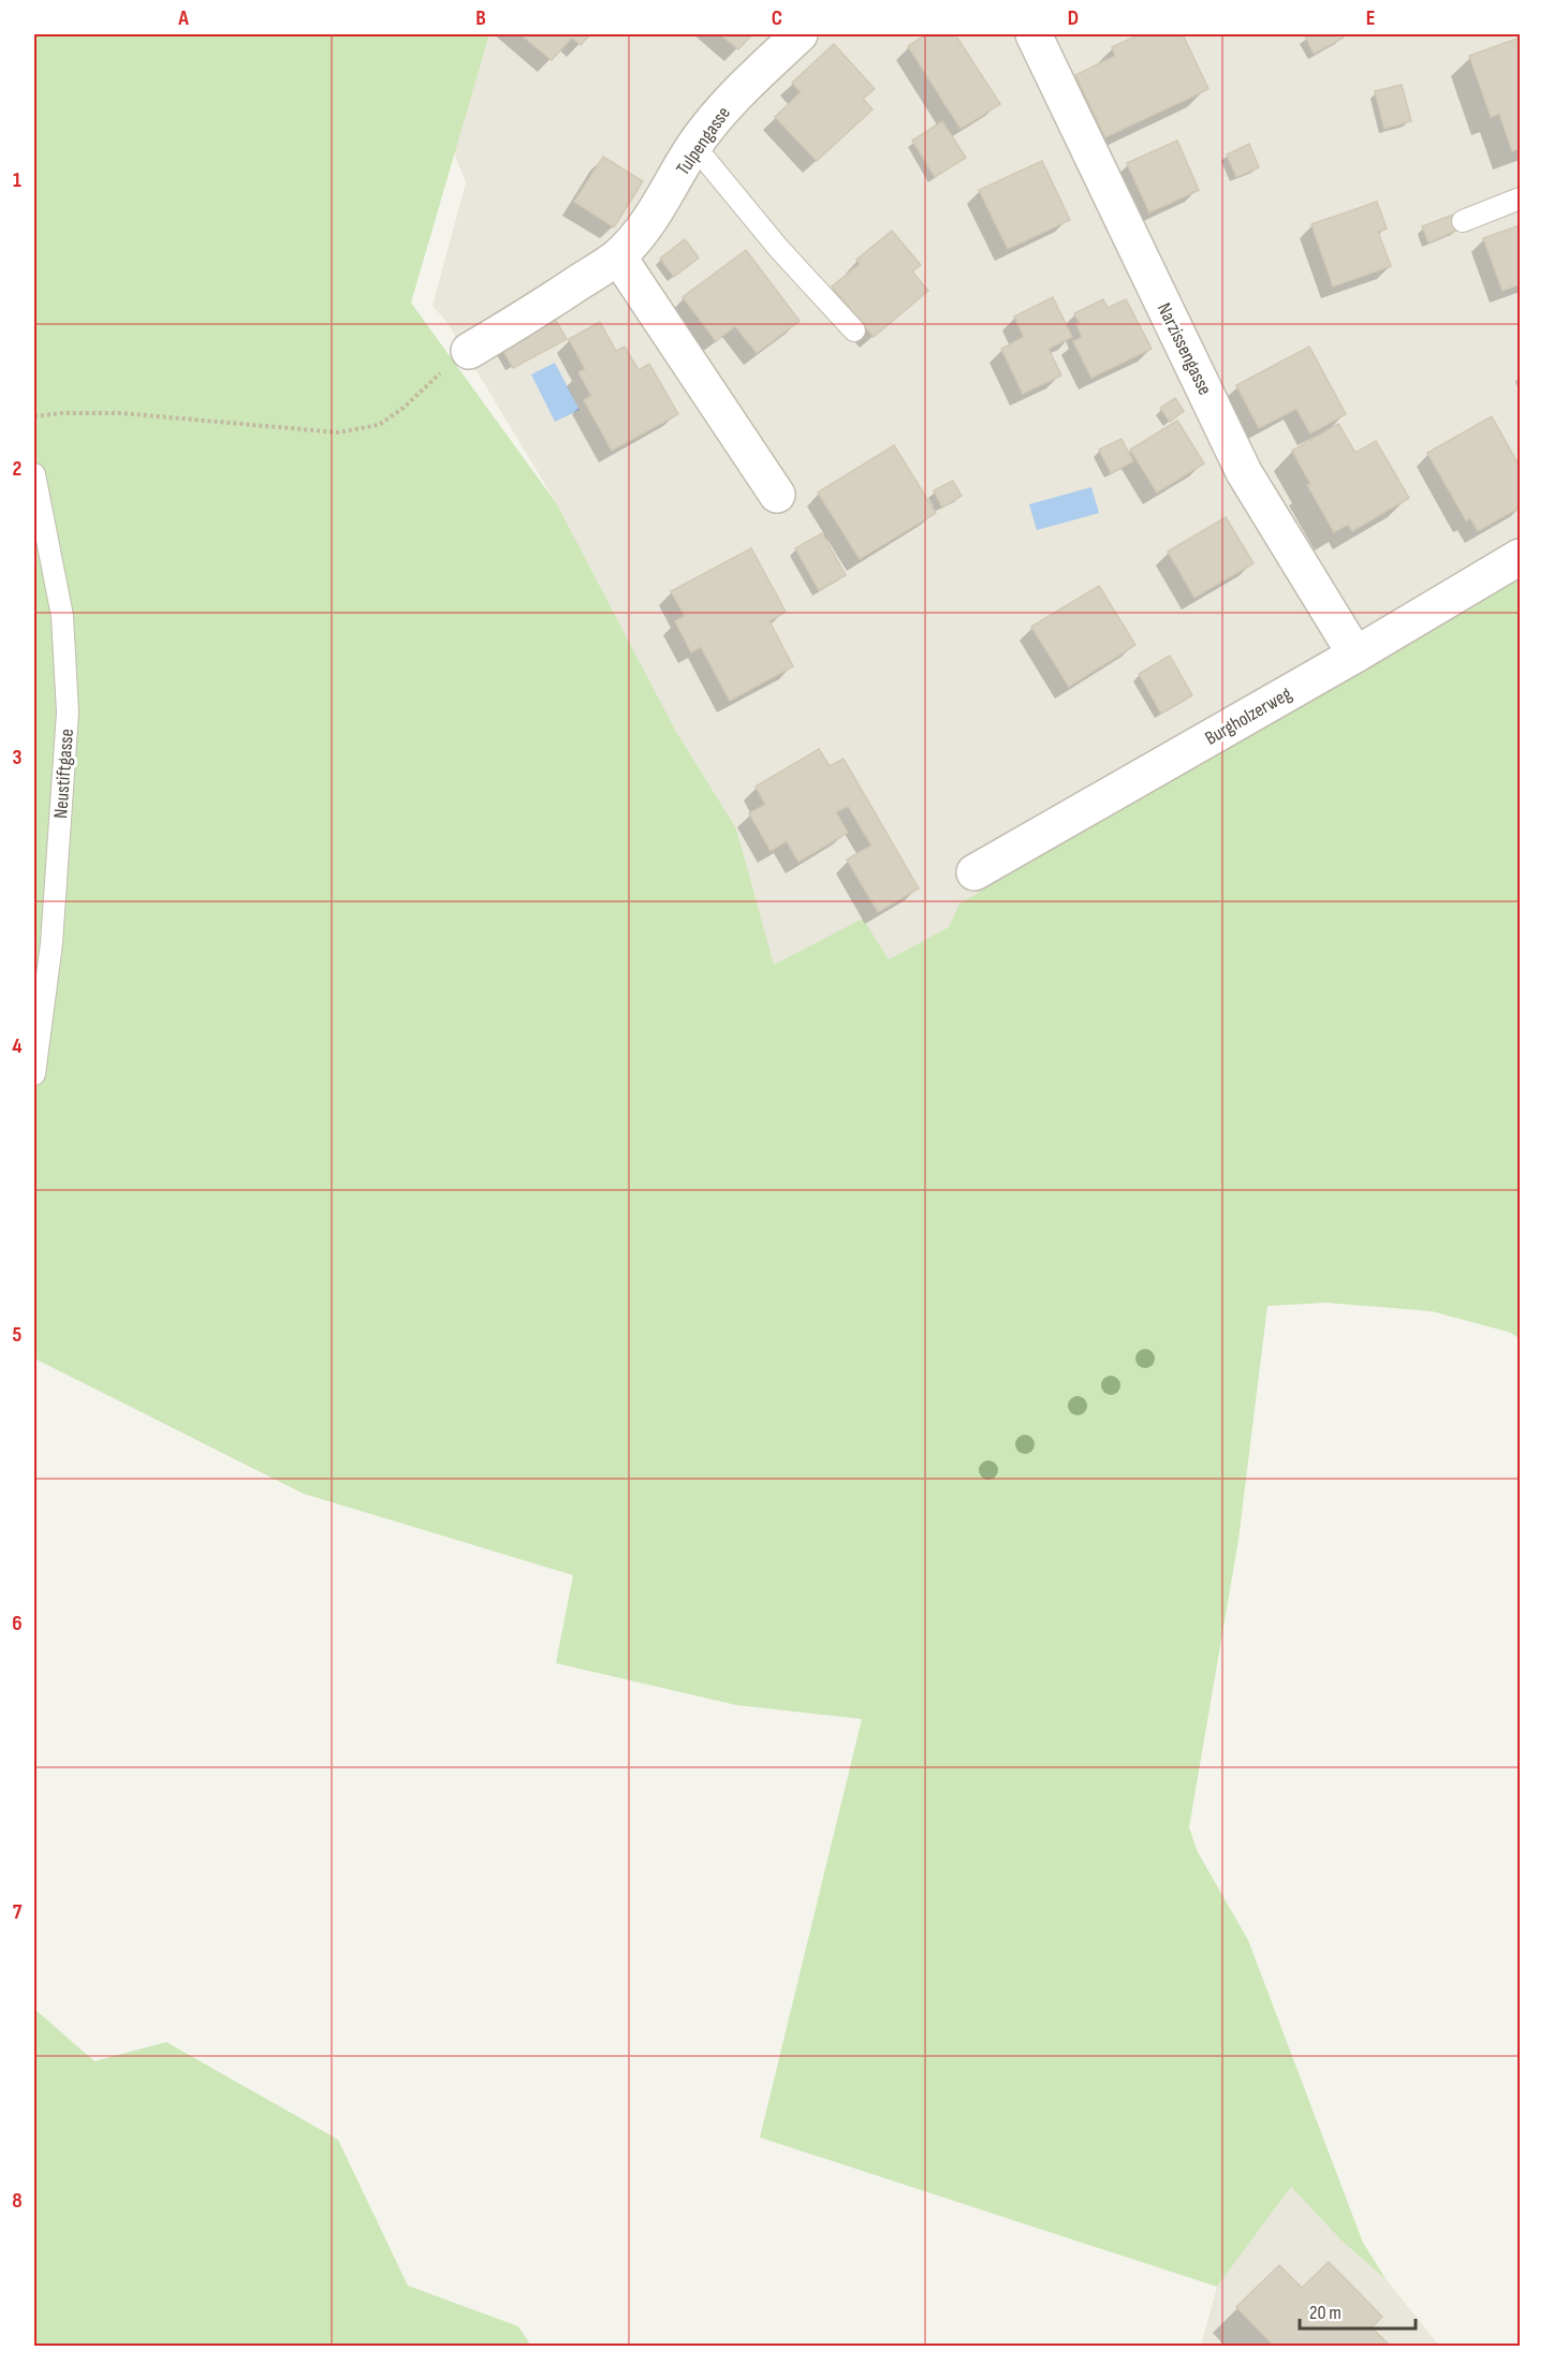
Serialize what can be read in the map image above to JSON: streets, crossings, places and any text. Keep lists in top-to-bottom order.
{
  "streets": {
    "street": ["Tulpengasse", "Narzissengasse", "Burgholzerweg"],
    "lane": ["Neustiftgasse"]
  },
  "crossings": [
    ["Narzissengasse", "Burgholzerweg"]
  ],
  "scale_bar": "20 m",
  "grid": {
    "columns": [
      "A",
      "B",
      "C",
      "D",
      "E"
    ],
    "rows": [
      "1",
      "2",
      "3",
      "4",
      "5",
      "6",
      "7",
      "8"
    ]
  }
}
